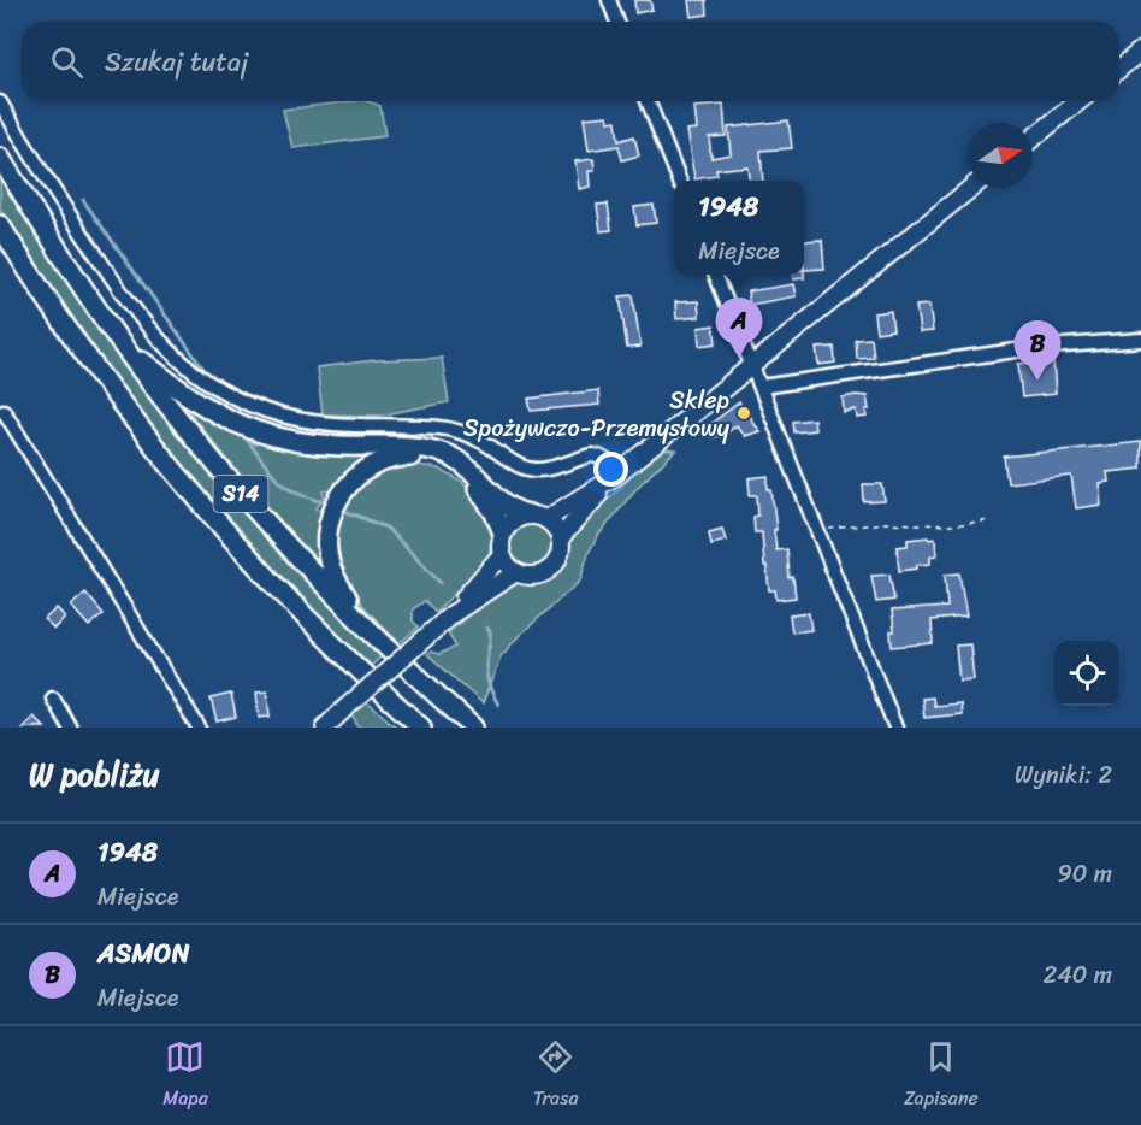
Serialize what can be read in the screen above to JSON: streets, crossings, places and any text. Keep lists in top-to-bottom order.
{
  "streets": {
    "highway": ["S14"]
  },
  "places": ["Sklep Spożywczo-Przemysłowy"],
  "north": "right",
  "page": {
    "search": "Szukaj tutaj",
    "popup": ["1948", "Miejsce"],
    "pins": ["A", "B"],
    "heading": ["W pobliżu", "Wyniki: 2"],
    "list": [
      {
        "mark": "A",
        "name": "1948",
        "note": "Miejsce",
        "value": "90 m"
      },
      {
        "mark": "B",
        "name": "ASMON",
        "note": "Miejsce",
        "value": "240 m"
      }
    ],
    "nav": ["Mapa", "Trasa", "Zapisane"]
  }
}
